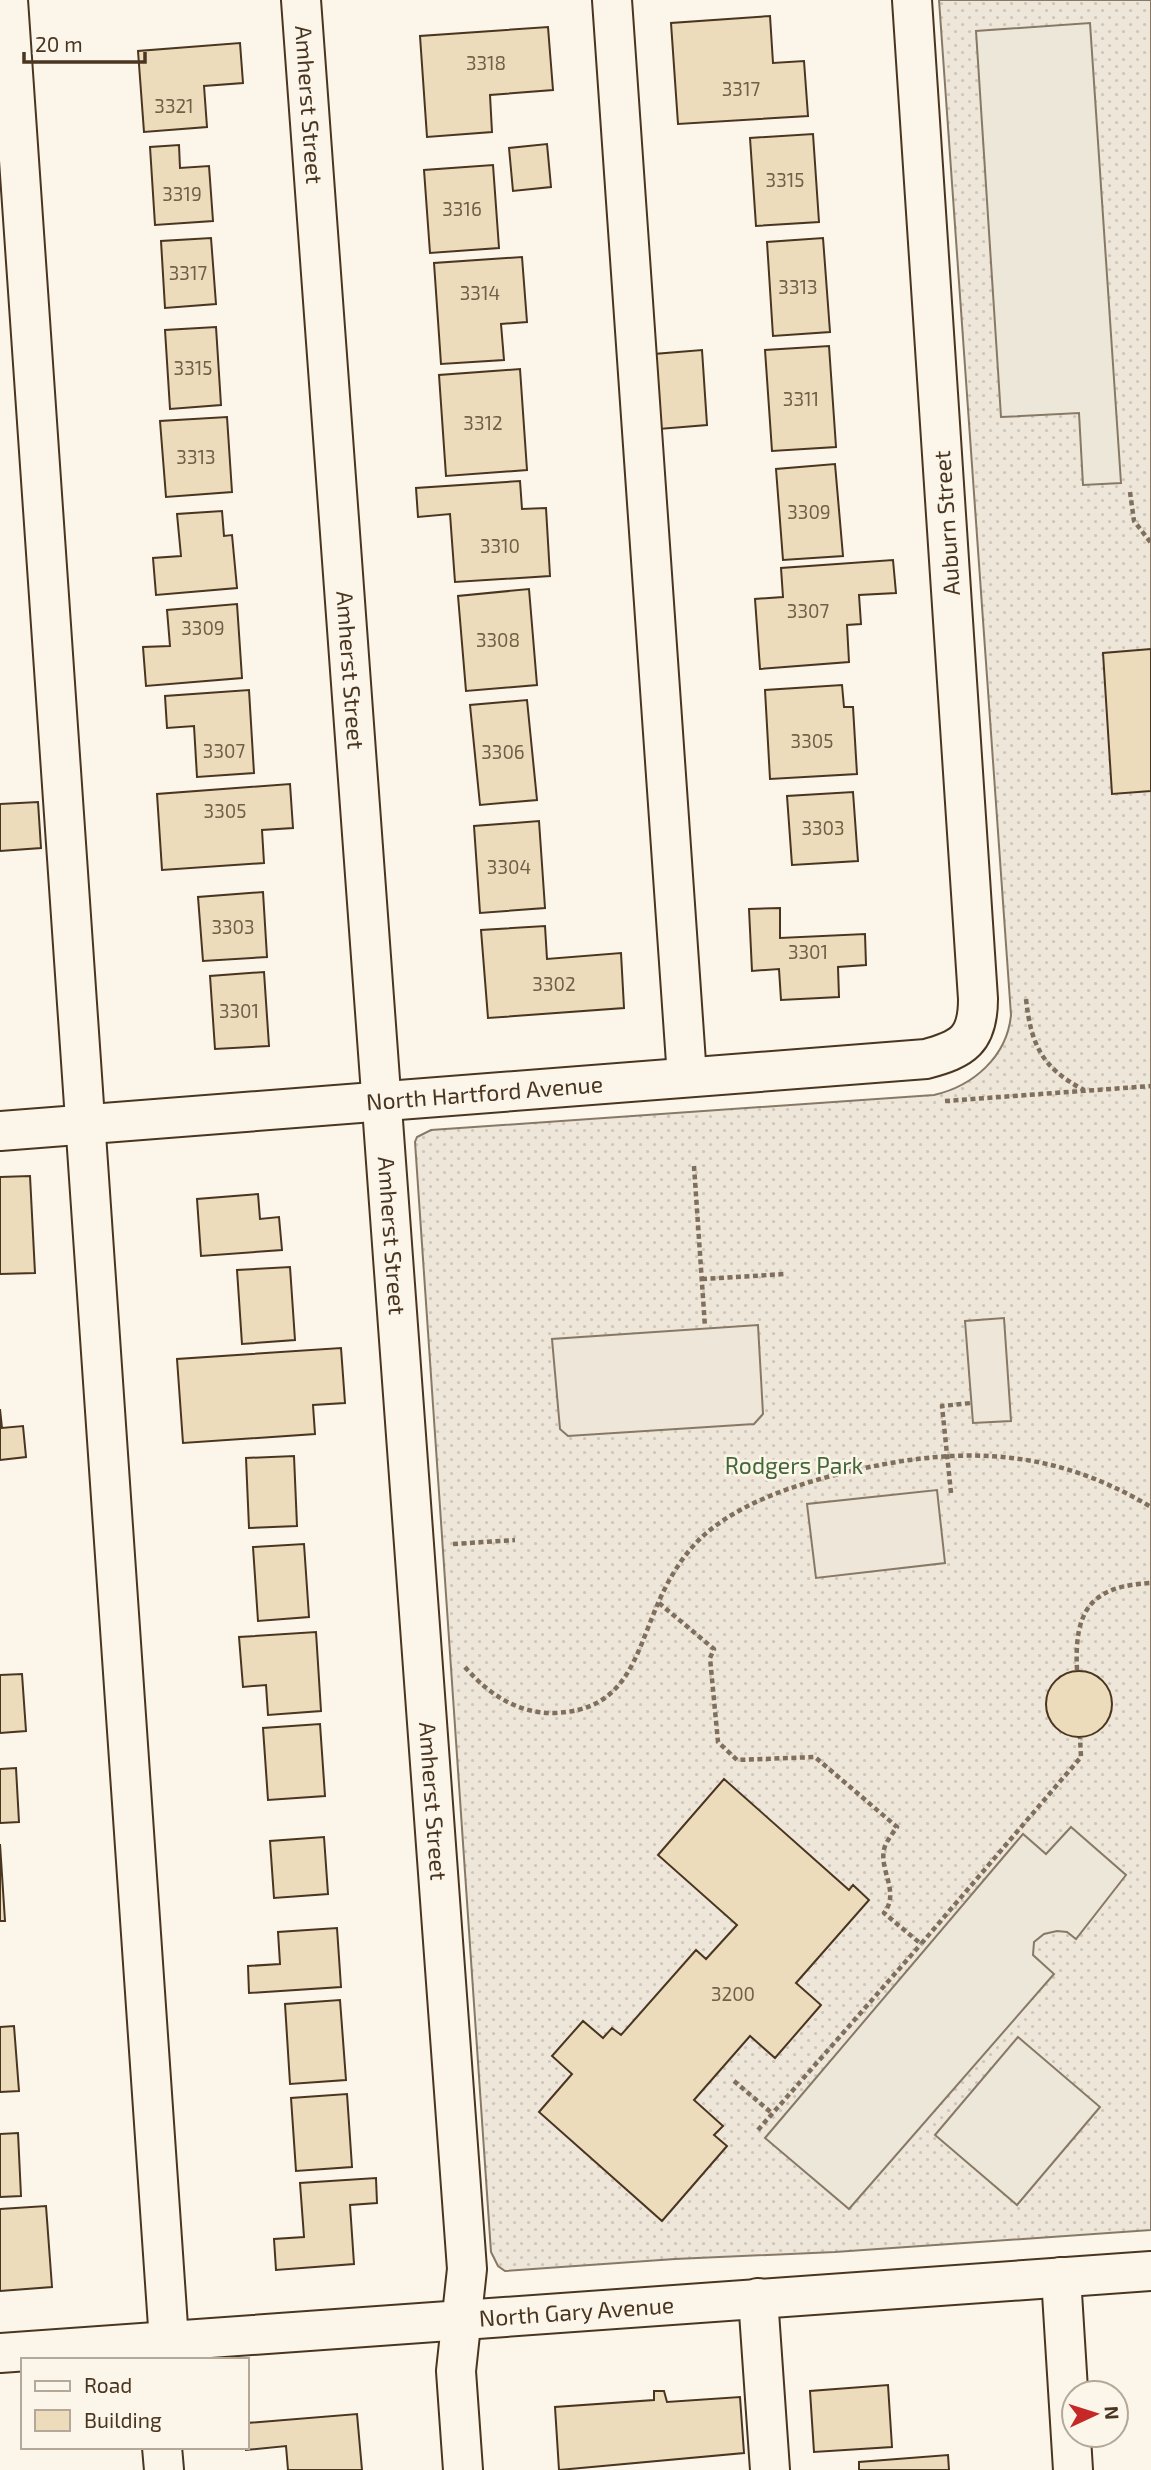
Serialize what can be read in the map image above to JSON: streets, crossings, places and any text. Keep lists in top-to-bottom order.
{
  "streets": {
    "street": [
      "Amherst Street",
      "Auburn Street",
      "North Hartford Avenue",
      "North Gary Avenue"
    ]
  },
  "crossings": [
    ["Amherst Street", "North Hartford Avenue"],
    ["Amherst Street", "North Gary Avenue"],
    ["Auburn Street", "North Hartford Avenue"]
  ],
  "parks": ["Rodgers Park"],
  "house_numbers": [
    "3318",
    "3317",
    "3321",
    "3315",
    "3319",
    "3316",
    "3317",
    "3313",
    "3314",
    "3315",
    "3311",
    "3312",
    "3313",
    "3309",
    "3310",
    "3307",
    "3309",
    "3308",
    "3305",
    "3307",
    "3306",
    "3305",
    "3303",
    "3304",
    "3303",
    "3301",
    "3302",
    "3301",
    "3200"
  ],
  "legend": ["Road", "Building"],
  "scale_bar": "20 m",
  "north": "right"
}
